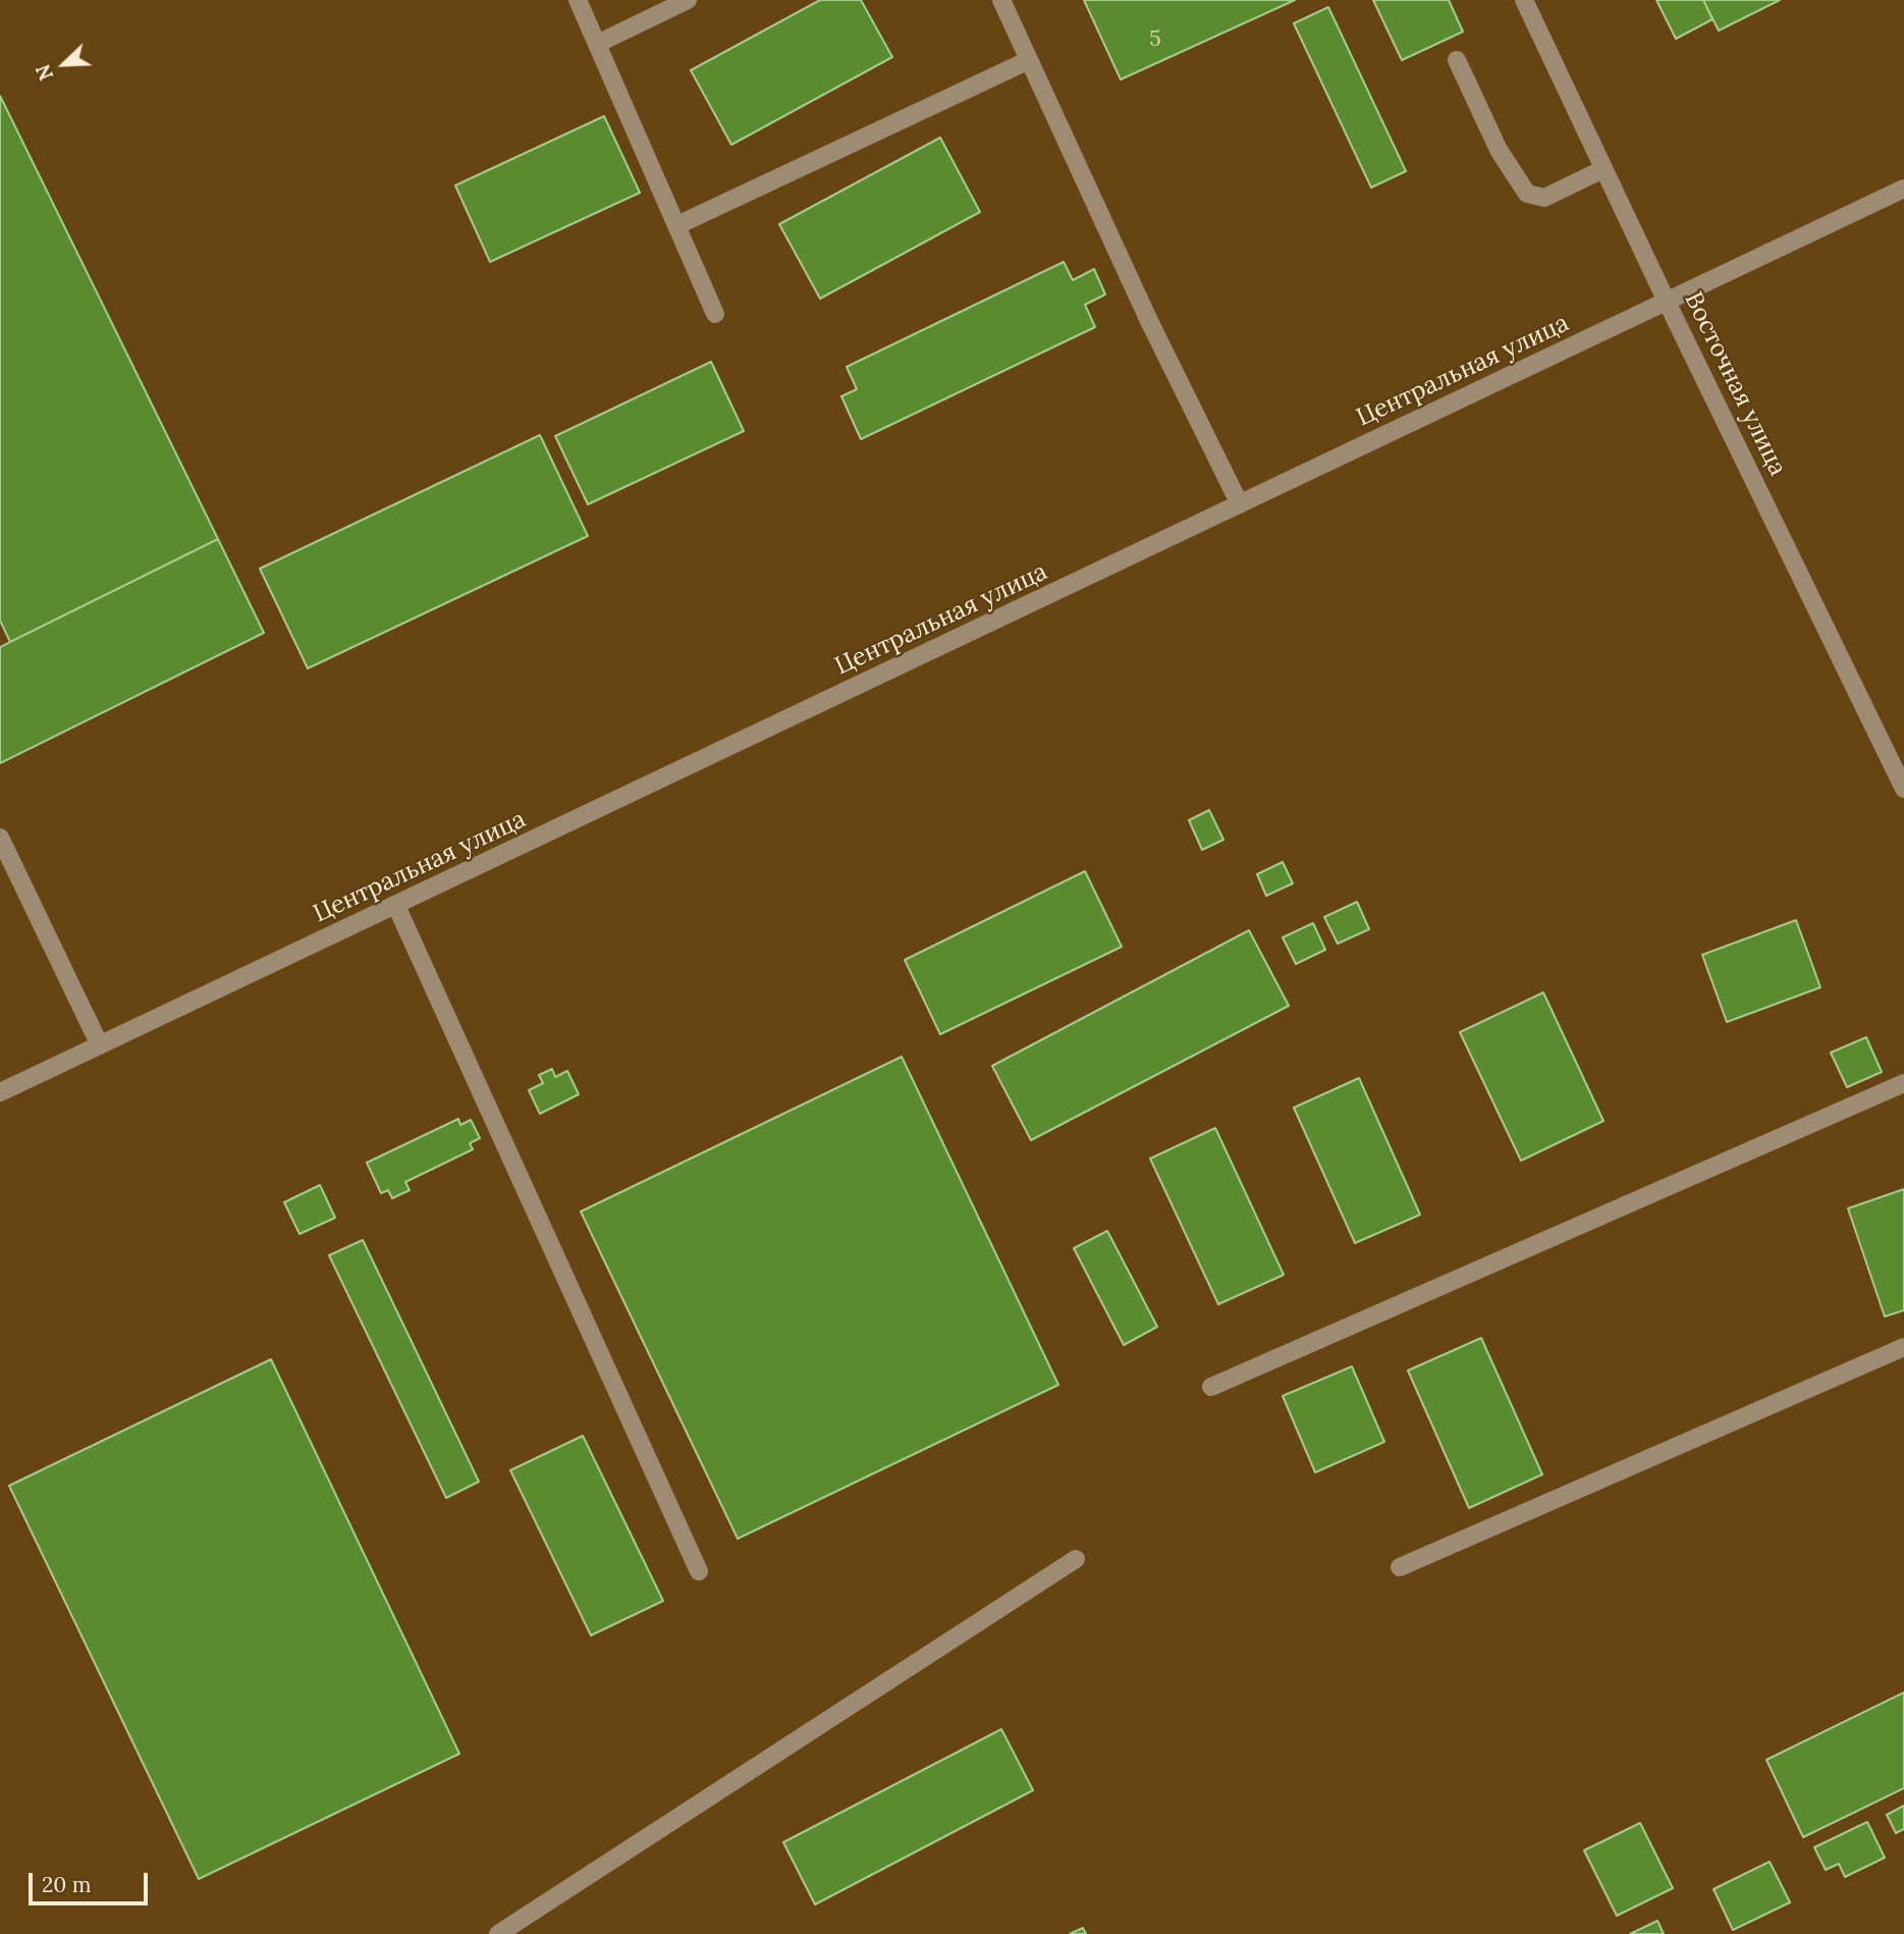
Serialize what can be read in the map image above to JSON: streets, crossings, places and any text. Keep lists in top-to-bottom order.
{
  "streets": {
    "street": ["Центральная улица", "Восточная улица"]
  },
  "crossings": [
    ["Центральная улица", "Восточная улица"]
  ],
  "house_numbers": ["5"],
  "scale_bar": "20 m",
  "north": "bottom left"
}
